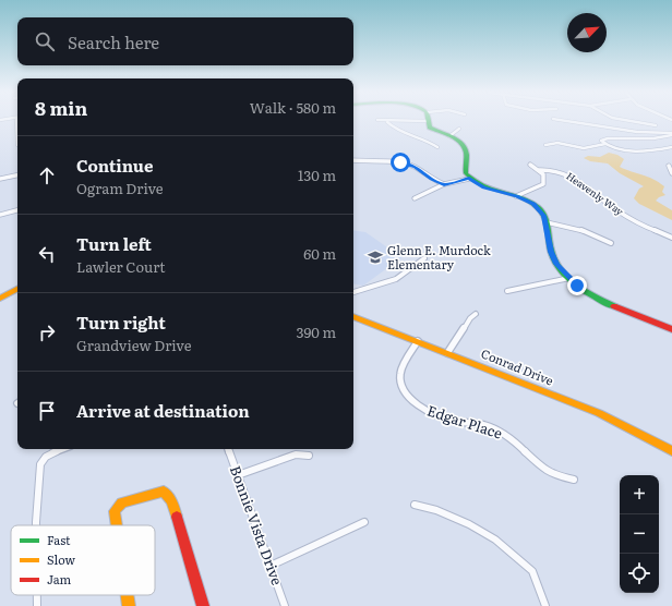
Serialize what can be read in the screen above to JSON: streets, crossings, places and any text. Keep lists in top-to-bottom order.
{
  "streets": {
    "street": [
      "Heavenly Way",
      "Conrad Drive",
      "Edgar Place",
      "Bonnie Vista Drive"
    ]
  },
  "crossings": [
    ["Conrad Drive", "Edgar Place"]
  ],
  "places": {
    "school or university": ["Glenn E. Murdock Elementary"]
  },
  "legend": ["Fast", "Slow", "Jam"],
  "north": "top right",
  "page": {
    "search": "Search here",
    "heading": ["8 min", "Walk · 580 m"],
    "list": [
      ["Continue", "Ogram Drive", "130 m"],
      ["Turn left", "Lawler Court", "60 m"],
      ["Turn right", "Grandview Drive", "390 m"],
      "Arrive at destination"
    ],
    "map_buttons": ["+", "−"]
  }
}
